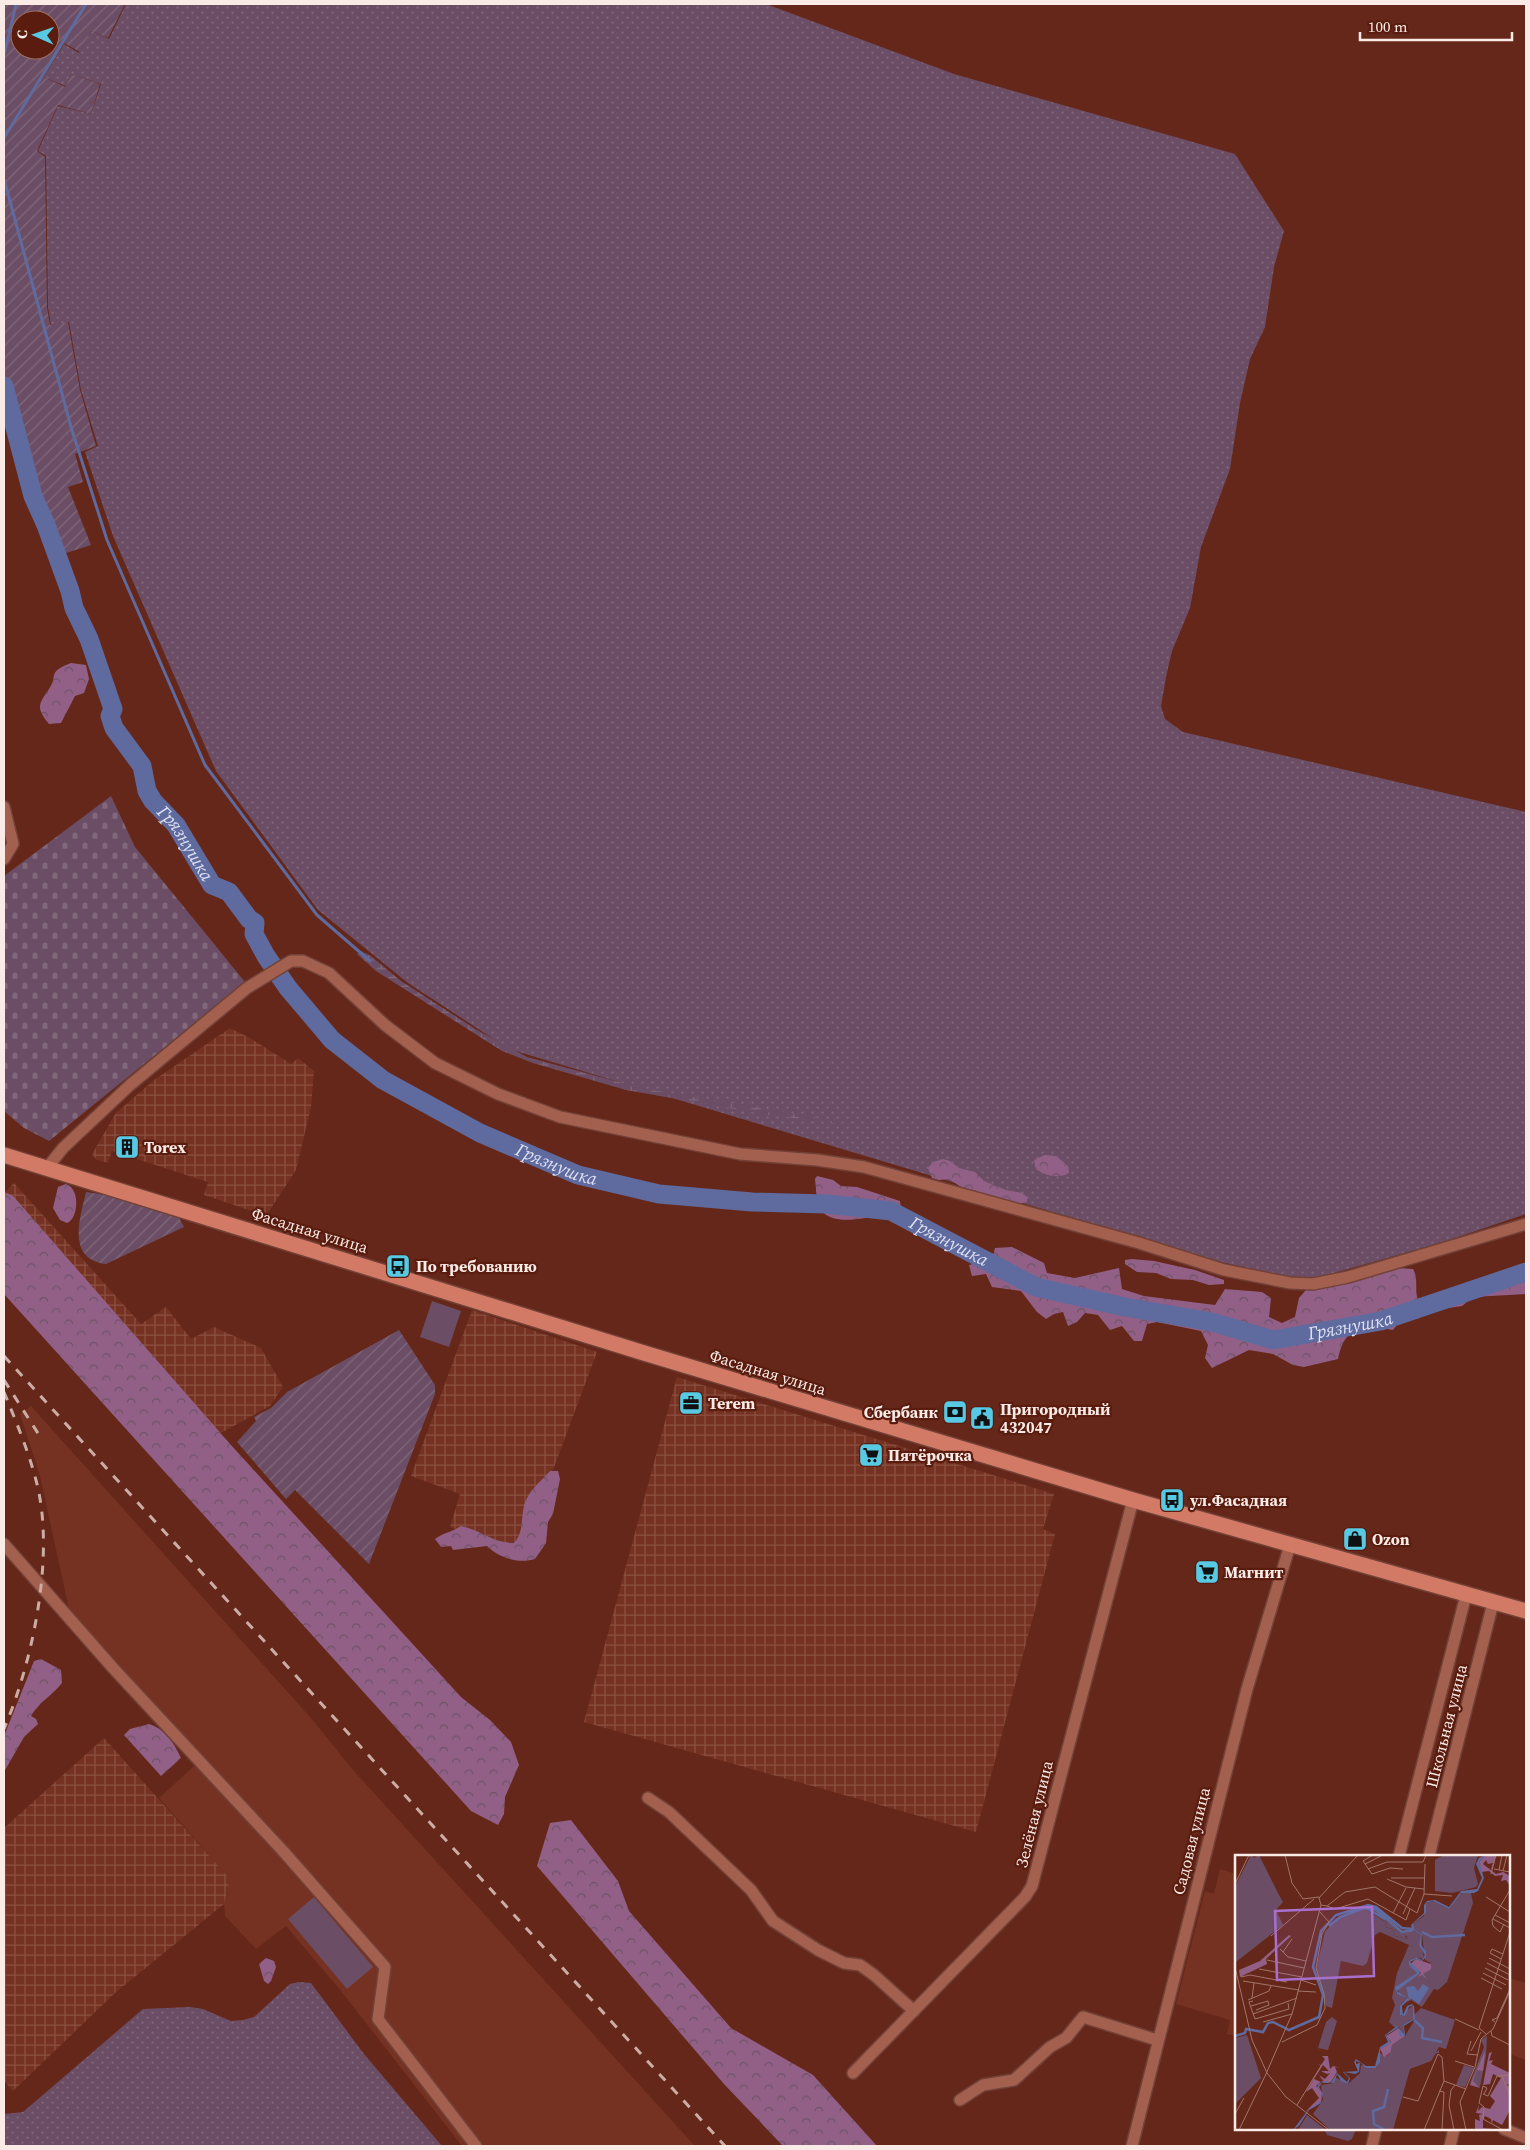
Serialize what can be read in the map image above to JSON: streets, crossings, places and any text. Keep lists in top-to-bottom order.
{
  "streets": {
    "main road": ["Фасадная улица"],
    "street": ["Школьная улица", "Зелёная улица", "Садовая улица"]
  },
  "crossings": [
    ["Фасадная улица", "Школьная улица"],
    ["Фасадная улица", "Зелёная улица"],
    ["Фасадная улица", "Садовая улица"]
  ],
  "water": ["Грязнушка"],
  "places": {
    "building": ["Torex"],
    "bus stop": ["По требованию", "ул.Фасадная"],
    "office": ["Terem"],
    "bank": ["Сбербанк"],
    "public building": ["Пригородный 432047"],
    "supermarket": ["Пятёрочка", "Магнит"],
    "shop": ["Ozon"]
  },
  "scale_bar": "100 m",
  "north": "left"
}
